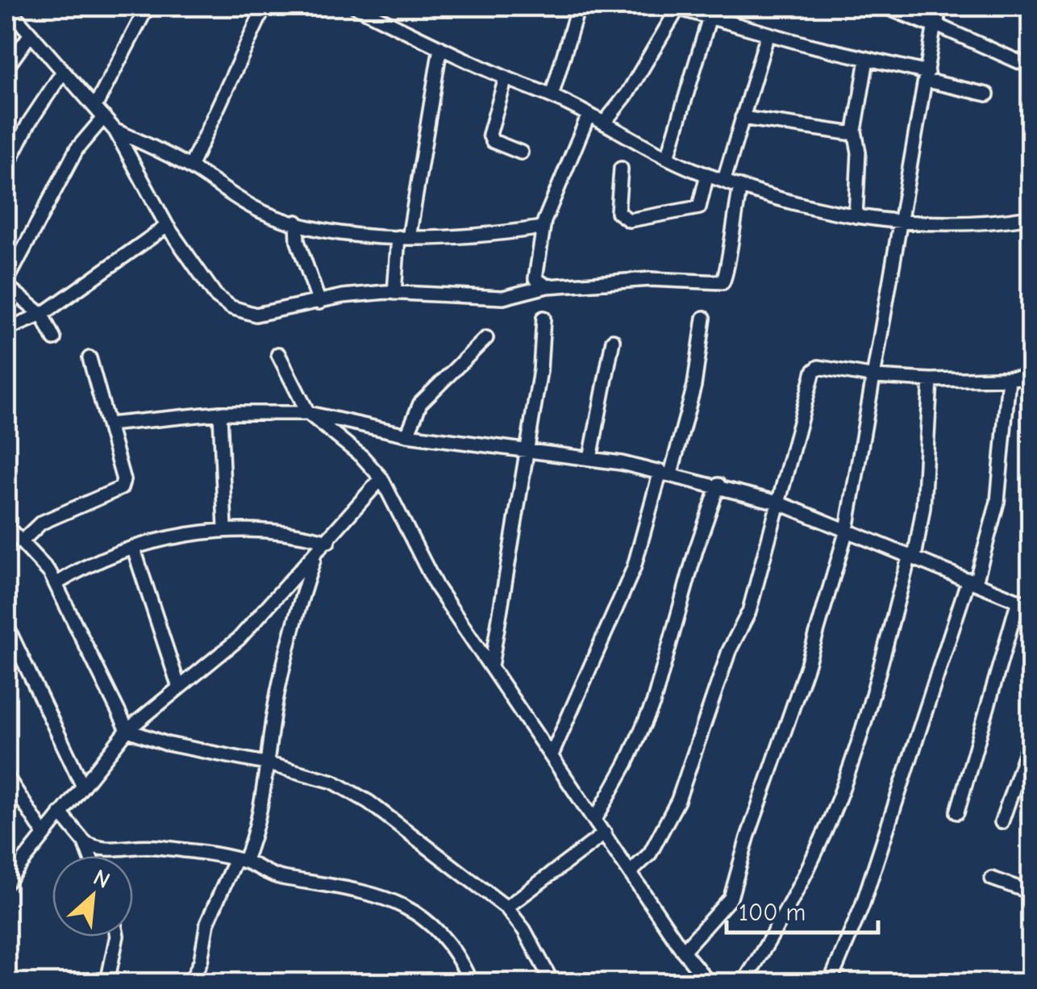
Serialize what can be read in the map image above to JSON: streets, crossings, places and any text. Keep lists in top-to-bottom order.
{
  "scale_bar": "100 m",
  "north": "top right"
}
